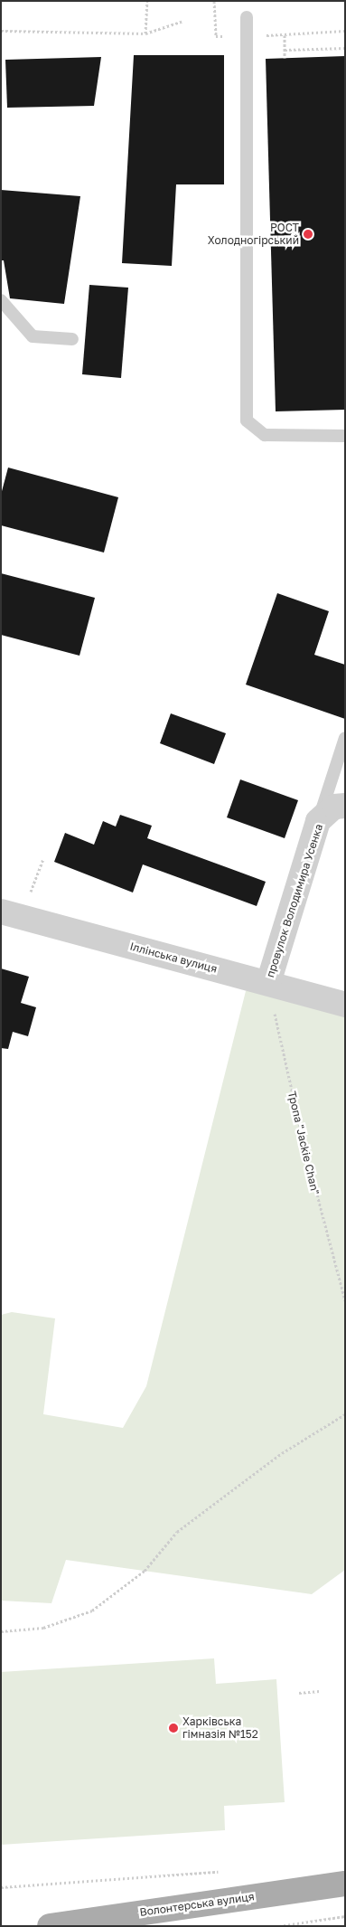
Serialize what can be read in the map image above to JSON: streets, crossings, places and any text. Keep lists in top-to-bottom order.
{
  "streets": {
    "main road": ["Волонтерська вулиця"],
    "street": ["провулок Володимира Усенка", "Іллінська вулиця"],
    "path": ["Тропа \"Jackie Chan\""]
  },
  "crossings": [
    ["провулок Володимира Усенка", "Іллінська вулиця"],
    ["провулок Володимира Усенка", "Тропа \"Jackie Chan\""],
    ["Іллінська вулиця", "Тропа \"Jackie Chan\""]
  ],
  "places": ["РОСТ Холодногірський", "Харківська гімназія №152"]
}
